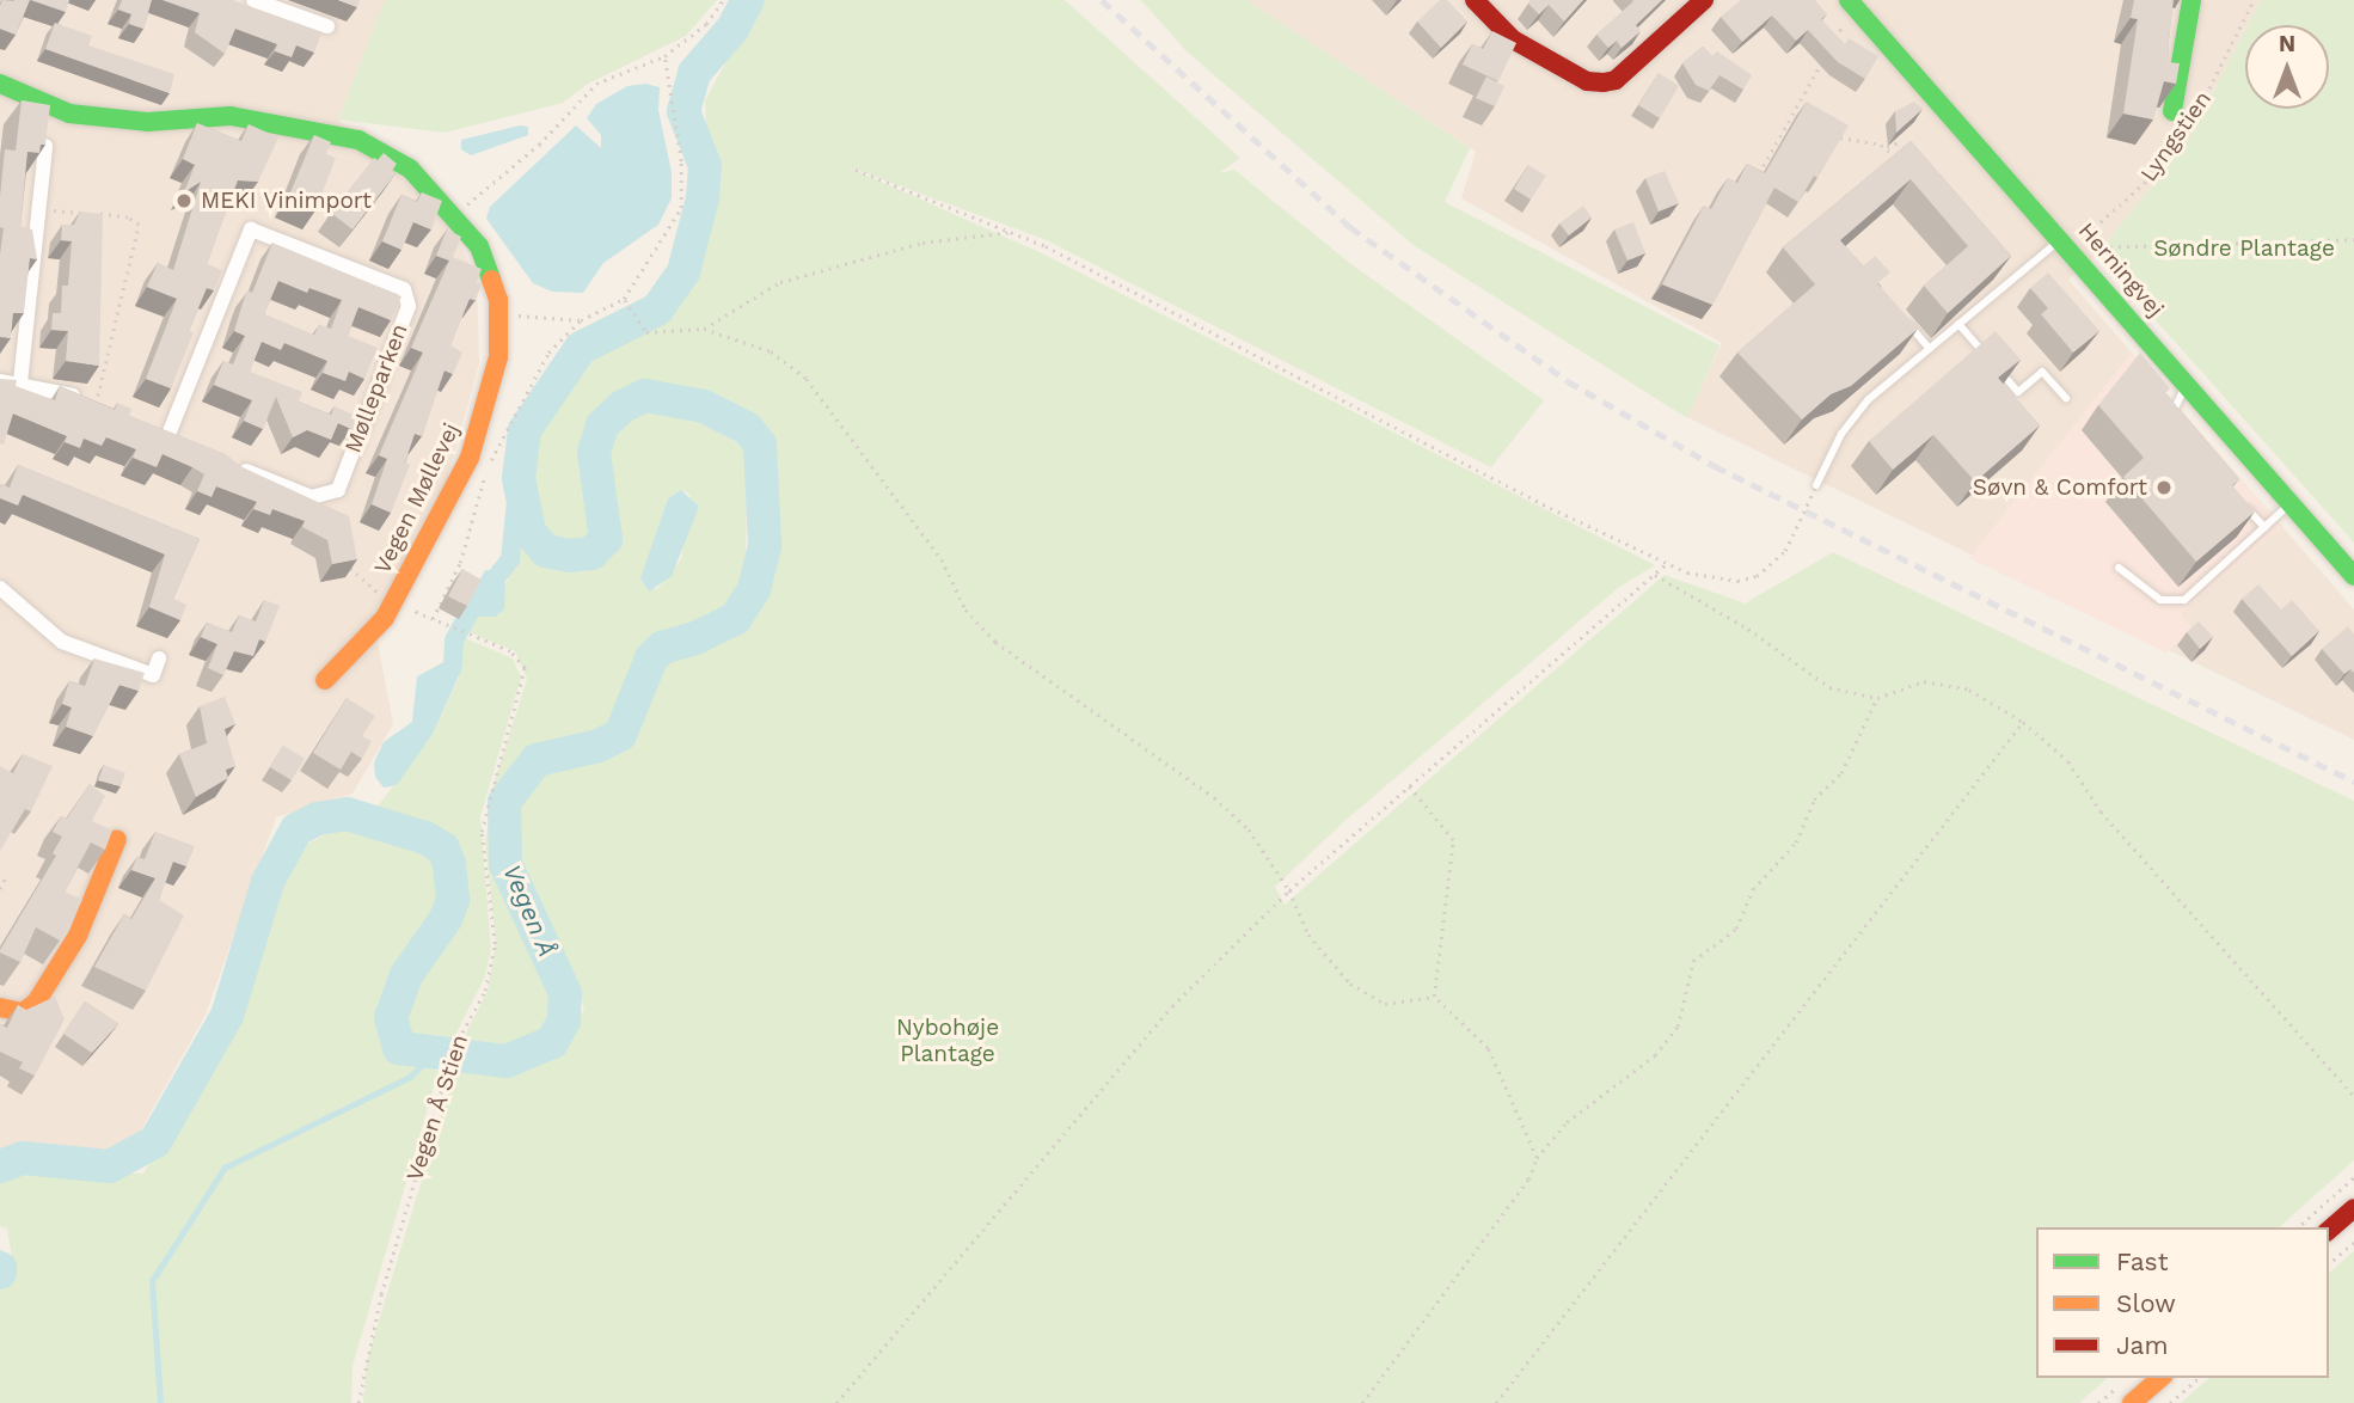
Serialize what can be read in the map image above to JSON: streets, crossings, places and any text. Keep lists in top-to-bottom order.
{
  "streets": {
    "street": ["Herningvej", "Mølleparken", "Vegen Møllevej"],
    "path": ["Lyngstien", "Vegen Å Stien"]
  },
  "crossings": [
    ["Lyngstien", "Herningvej"],
    ["Vegen Møllevej", "Vegen Å Stien"]
  ],
  "water": ["Vegen Å"],
  "parks": ["Søndre Plantage", "Nybohøje Plantage"],
  "places": ["MEKI Vinimport", "Søvn & Comfort"],
  "legend": ["Fast", "Slow", "Jam"],
  "north": "top"
}
